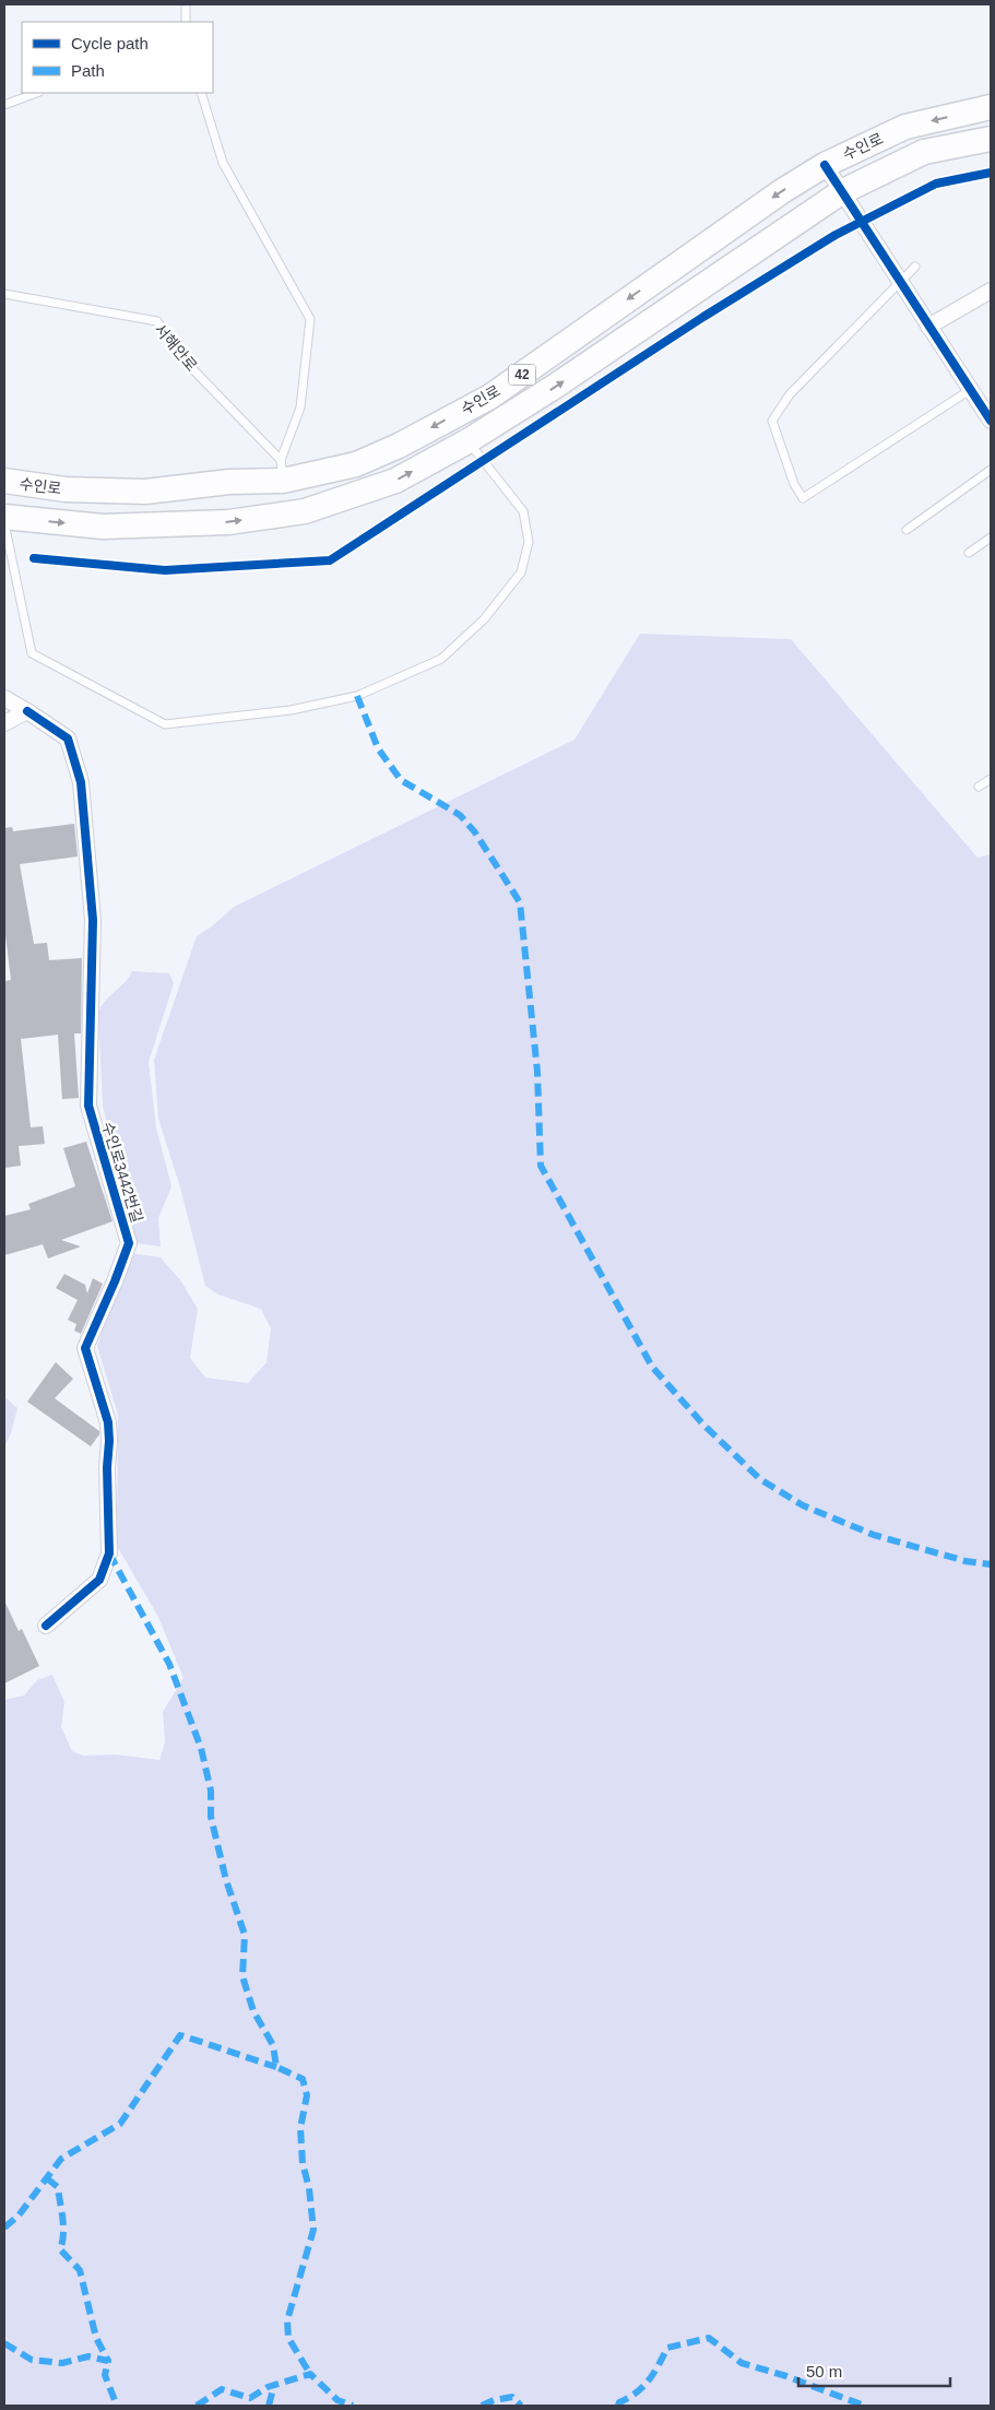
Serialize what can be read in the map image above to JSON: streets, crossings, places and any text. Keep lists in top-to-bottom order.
{
  "streets": {
    "main road": ["수인로", "42"],
    "street": ["수인로3442번길"],
    "lane": ["서해안로"]
  },
  "crossings": [
    ["수인로", "서해안로"]
  ],
  "legend": ["Cycle path", "Path"],
  "scale_bar": "50 m"
}
